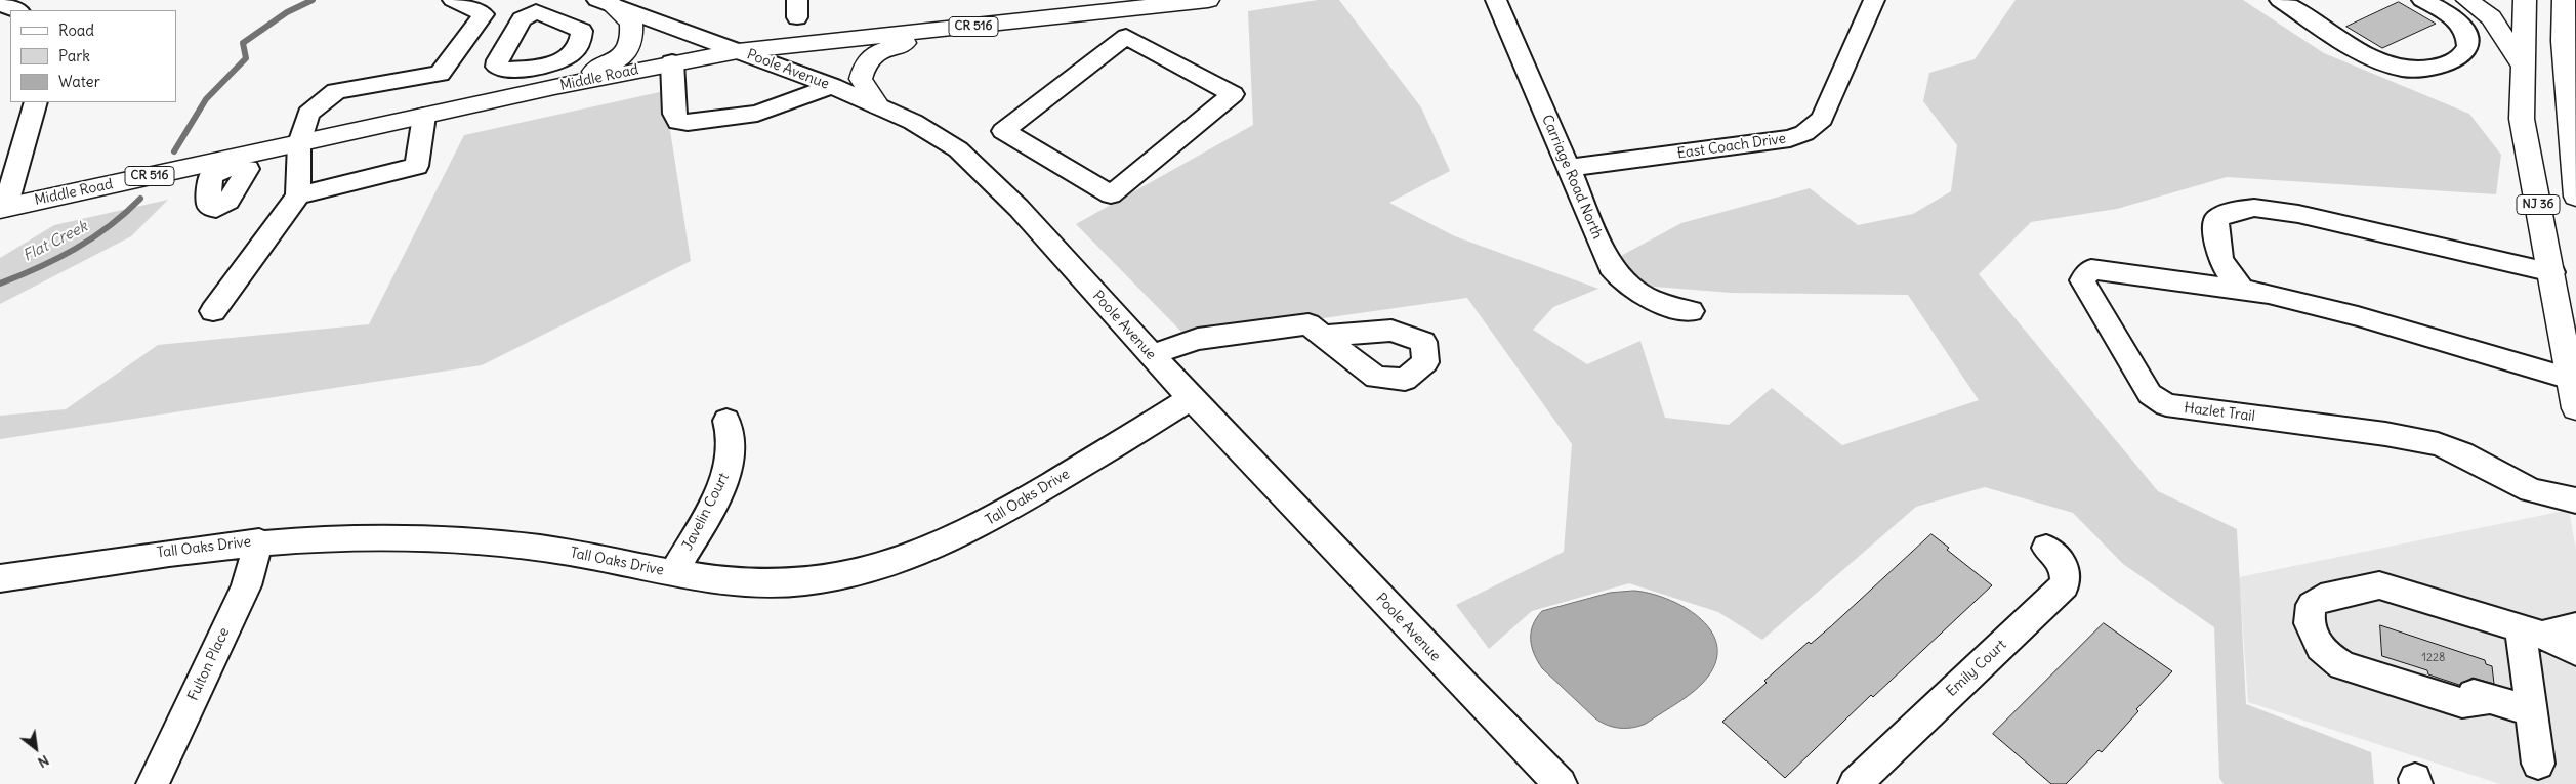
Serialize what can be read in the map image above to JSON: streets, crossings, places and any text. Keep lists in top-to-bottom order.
{
  "streets": {
    "main road": ["CR 516", "Middle Road", "NJ 36"],
    "street": [
      "Poole Avenue",
      "East Coach Drive",
      "Carriage Road North",
      "Hazlet Trail",
      "Tall Oaks Drive",
      "Javelin Court",
      "Fulton Place",
      "Emily Court"
    ]
  },
  "crossings": [
    ["Poole Avenue", "Middle Road"],
    ["Poole Avenue", "Tall Oaks Drive"],
    ["East Coach Drive", "Carriage Road North"],
    ["NJ 36", "Hazlet Trail"],
    ["Tall Oaks Drive", "Javelin Court"],
    ["Tall Oaks Drive", "Fulton Place"]
  ],
  "water": ["Flat Creek"],
  "house_numbers": ["1228"],
  "legend": ["Road", "Park", "Water"],
  "north": "bottom right"
}
